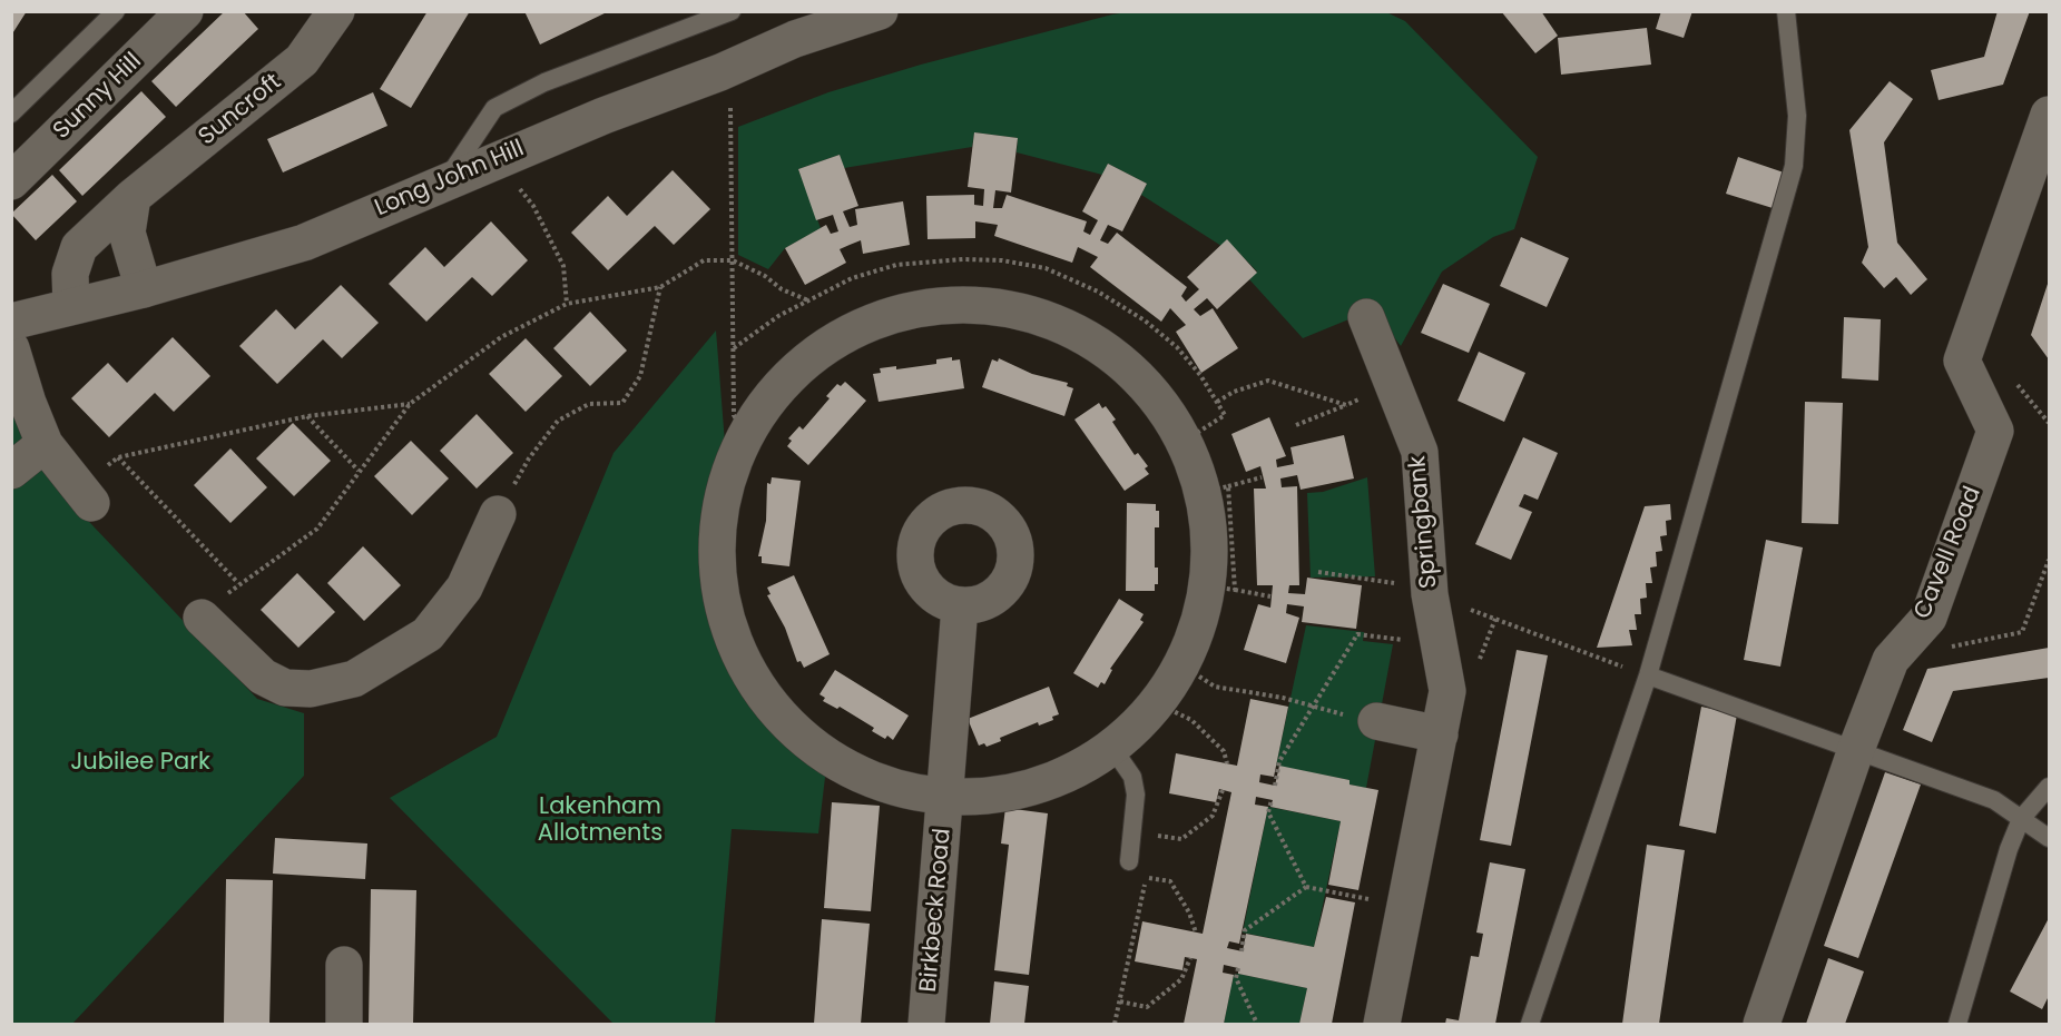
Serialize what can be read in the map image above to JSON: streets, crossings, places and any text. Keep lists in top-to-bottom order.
{
  "streets": {
    "street": [
      "Sunny Hill",
      "Suncroft",
      "Long John Hill",
      "Springbank",
      "Cavell Road",
      "Birkbeck Road"
    ]
  },
  "crossings": [
    ["Suncroft", "Long John Hill"]
  ],
  "parks": ["Jubilee Park", "Lakenham Allotments"]
}
